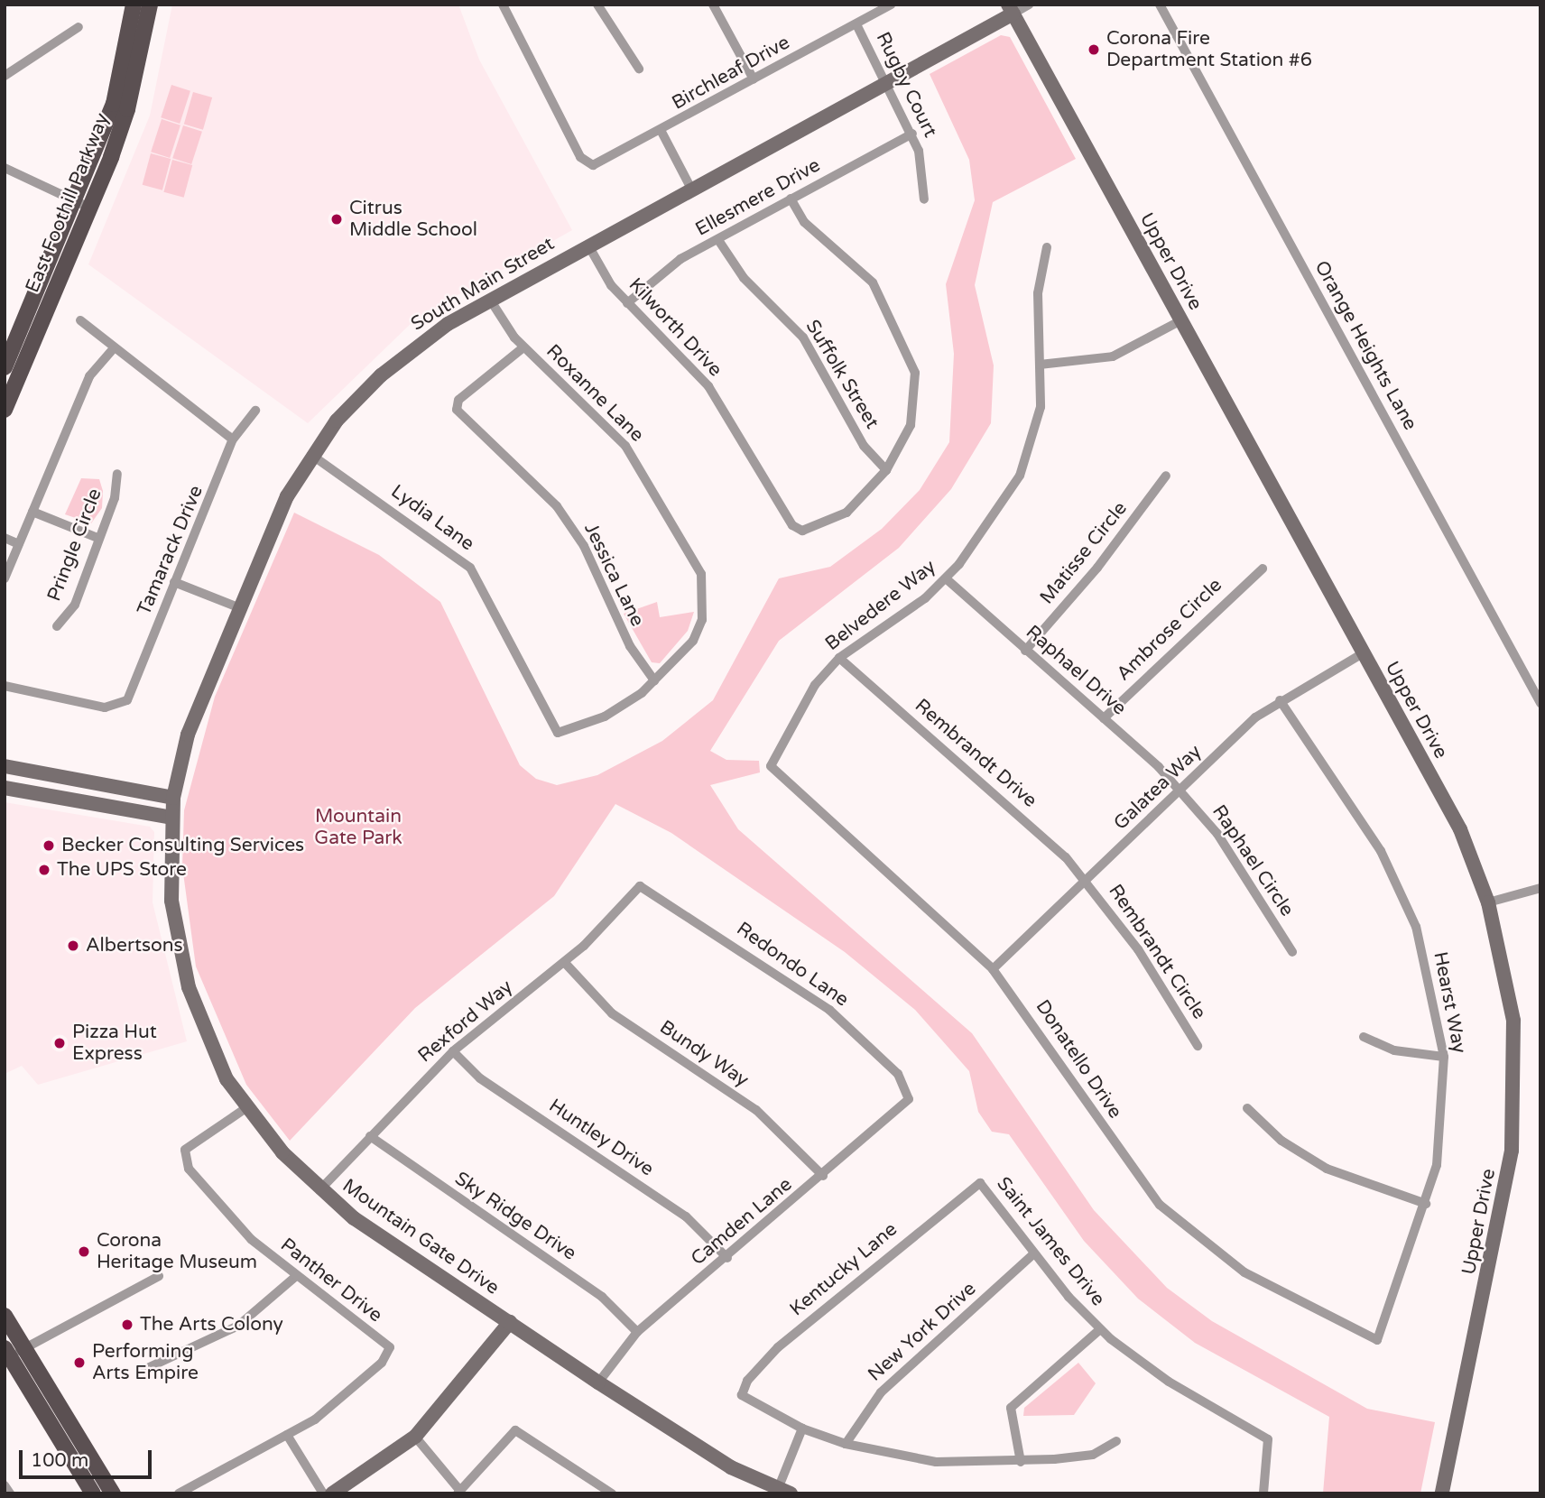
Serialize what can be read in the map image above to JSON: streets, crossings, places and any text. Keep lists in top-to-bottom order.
{
  "streets": {
    "main road": [
      "East Foothill Parkway",
      "Upper Drive",
      "South Main Street",
      "Mountain Gate Drive"
    ],
    "street": [
      "Birchleaf Drive",
      "Rugby Court",
      "Ellesmere Drive",
      "Kilworth Drive",
      "Orange Heights Lane",
      "Suffolk Street",
      "Roxanne Lane",
      "Lydia Lane",
      "Pringle Circle",
      "Tamarack Drive",
      "Matisse Circle",
      "Jessica Lane",
      "Belvedere Way",
      "Ambrose Circle",
      "Raphael Drive",
      "Rembrandt Drive",
      "Galatea Way",
      "Raphael Circle",
      "Rembrandt Circle",
      "Redondo Lane",
      "Hearst Way",
      "Rexford Way",
      "Bundy Way",
      "Donatello Drive",
      "Huntley Drive",
      "Sky Ridge Drive",
      "Camden Lane",
      "Saint James Drive",
      "Kentucky Lane",
      "Panther Drive",
      "New York Drive"
    ]
  },
  "crossings": [
    ["Birchleaf Drive", "Rugby Court"],
    ["Rugby Court", "Ellesmere Drive"],
    ["Rugby Court", "South Main Street"],
    ["Ellesmere Drive", "Kilworth Drive"],
    ["Ellesmere Drive", "Suffolk Street"],
    ["Upper Drive", "South Main Street"],
    ["Upper Drive", "Galatea Way"],
    ["South Main Street", "Kilworth Drive"],
    ["South Main Street", "Roxanne Lane"],
    ["South Main Street", "Lydia Lane"],
    ["South Main Street", "Mountain Gate Drive"],
    ["Kilworth Drive", "Suffolk Street"],
    ["Roxanne Lane", "Lydia Lane"],
    ["Roxanne Lane", "Jessica Lane"],
    ["Lydia Lane", "Jessica Lane"],
    ["Matisse Circle", "Raphael Drive"],
    ["Belvedere Way", "Raphael Drive"],
    ["Belvedere Way", "Rembrandt Drive"],
    ["Belvedere Way", "Donatello Drive"],
    ["Ambrose Circle", "Raphael Drive"],
    ["Raphael Drive", "Galatea Way"],
    ["Raphael Drive", "Raphael Circle"],
    ["Rembrandt Drive", "Galatea Way"],
    ["Rembrandt Drive", "Rembrandt Circle"],
    ["Galatea Way", "Raphael Circle"],
    ["Galatea Way", "Rembrandt Circle"],
    ["Galatea Way", "Hearst Way"],
    ["Galatea Way", "Donatello Drive"],
    ["Redondo Lane", "Rexford Way"],
    ["Redondo Lane", "Camden Lane"],
    ["Hearst Way", "Donatello Drive"],
    ["Rexford Way", "Bundy Way"],
    ["Rexford Way", "Huntley Drive"],
    ["Rexford Way", "Sky Ridge Drive"],
    ["Rexford Way", "Mountain Gate Drive"],
    ["Bundy Way", "Camden Lane"],
    ["Huntley Drive", "Camden Lane"],
    ["Sky Ridge Drive", "Camden Lane"],
    ["Camden Lane", "Mountain Gate Drive"],
    ["Mountain Gate Drive", "Panther Drive"],
    ["Saint James Drive", "Kentucky Lane"],
    ["Saint James Drive", "New York Drive"]
  ],
  "parks": ["Mountain Gate Park"],
  "places": [
    "Corona Fire Department Station #6",
    "Citrus Middle School",
    "Becker Consulting Services",
    "The UPS Store",
    "Albertsons",
    "Pizza Hut Express",
    "Corona Heritage Museum",
    "The Arts Colony",
    "Performing Arts Empire"
  ],
  "scale_bar": "100 m"
}
